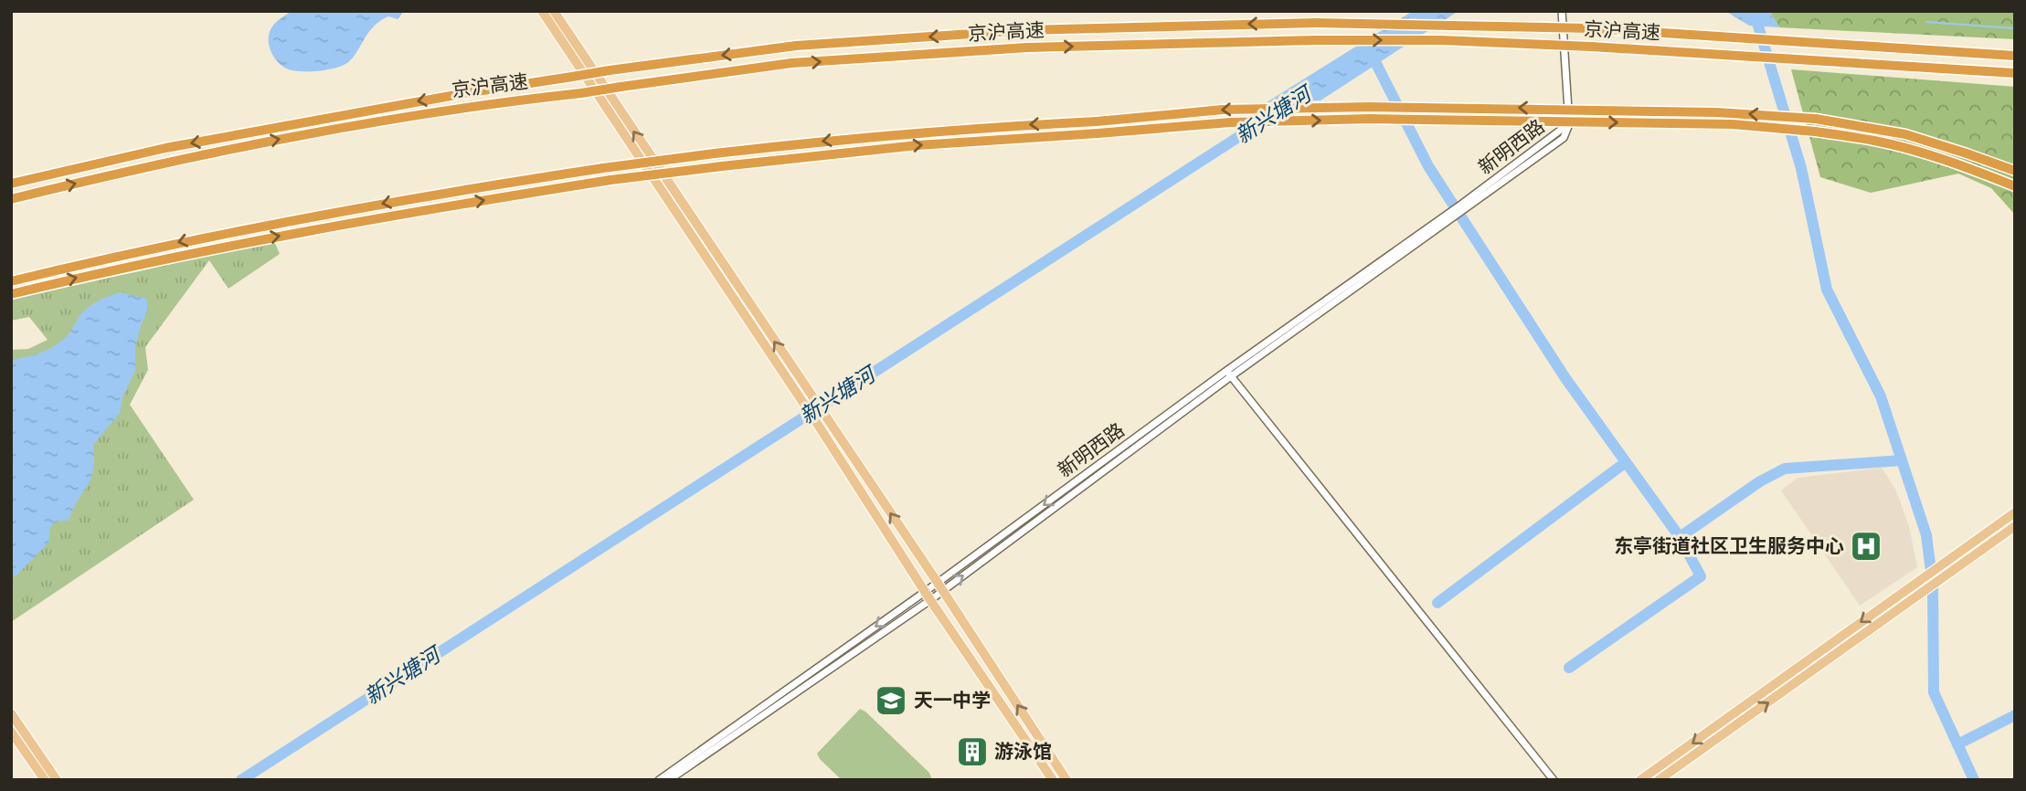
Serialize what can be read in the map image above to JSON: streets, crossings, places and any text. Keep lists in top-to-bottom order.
{
  "streets": {
    "highway": ["京沪高速"],
    "street": ["新明西路"]
  },
  "water": ["新兴塘河"],
  "places": {
    "hospital": ["东亭街道社区卫生服务中心"],
    "school or university": ["天一中学"],
    "building": ["游泳馆"]
  }
}
